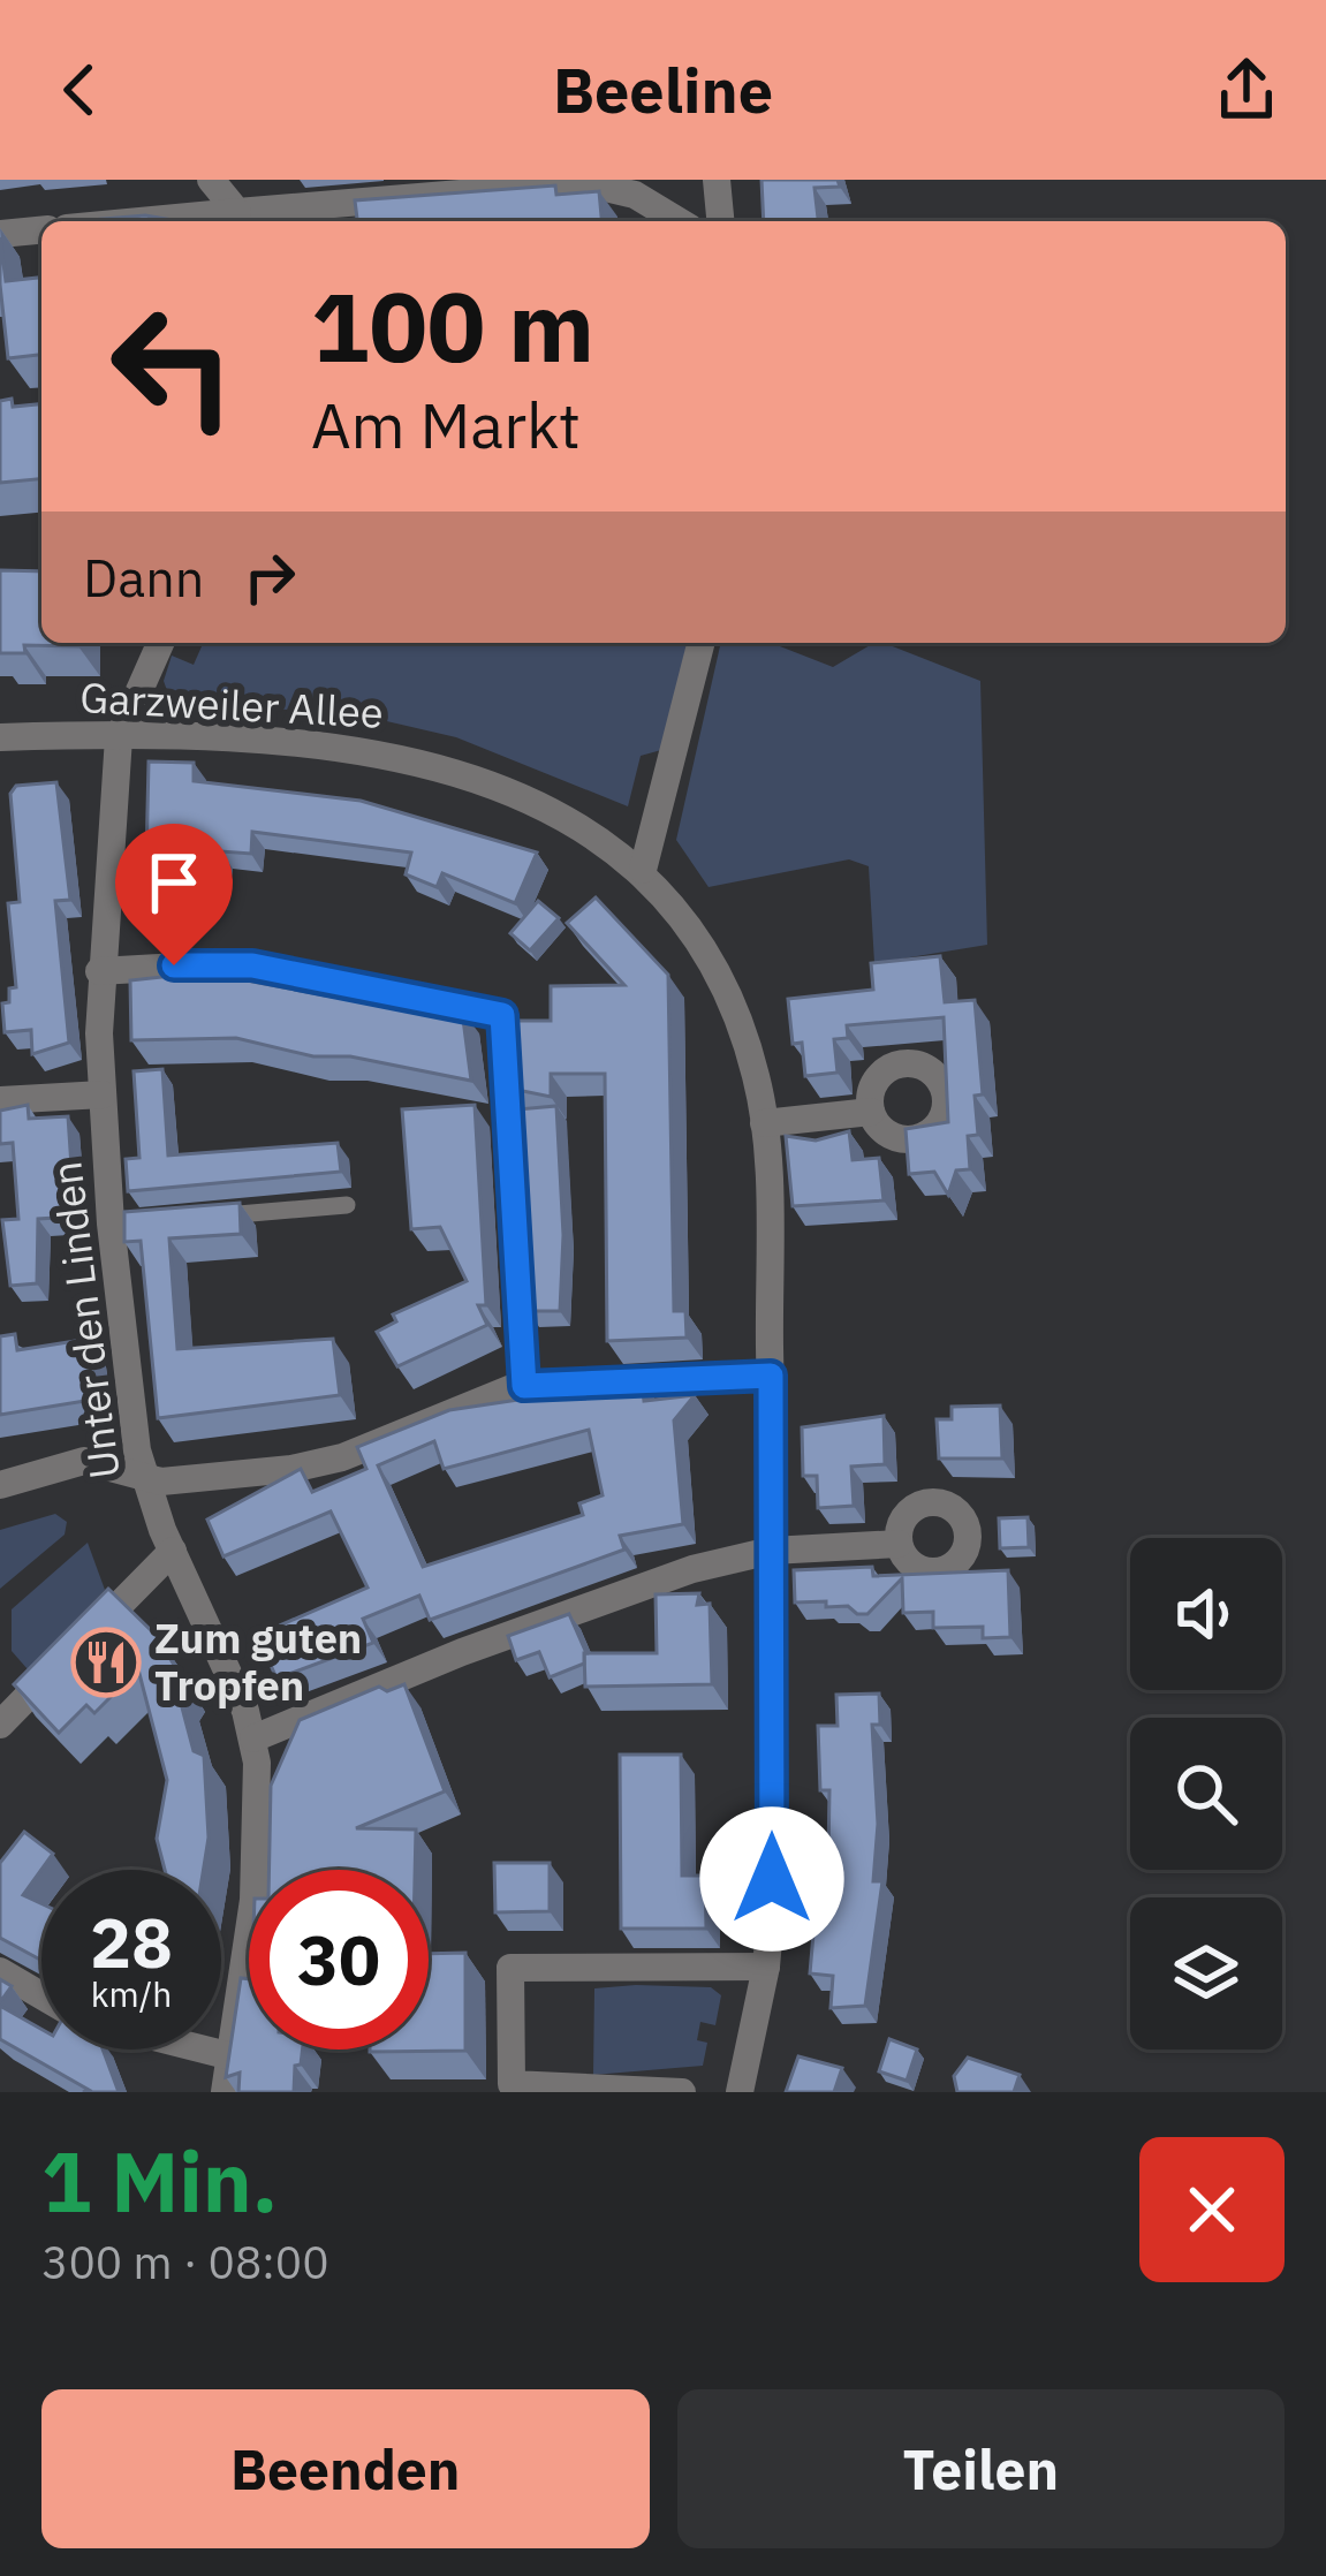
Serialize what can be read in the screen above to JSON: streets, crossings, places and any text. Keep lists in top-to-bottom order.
{
  "streets": {
    "street": ["Garzweiler Allee", "Unter den Linden"]
  },
  "crossings": [
    ["Garzweiler Allee", "Unter den Linden"]
  ],
  "places": {
    "restaurant": ["Zum guten Tropfen"]
  },
  "page": {
    "header": "Beeline",
    "turn": ["100 m", "Am Markt"],
    "then": "Dann",
    "speed": "28 km/h",
    "limit": "30",
    "heading": ["1 Min.", "300 m · 08:00"],
    "buttons": ["Beenden", "Teilen"]
  }
}
